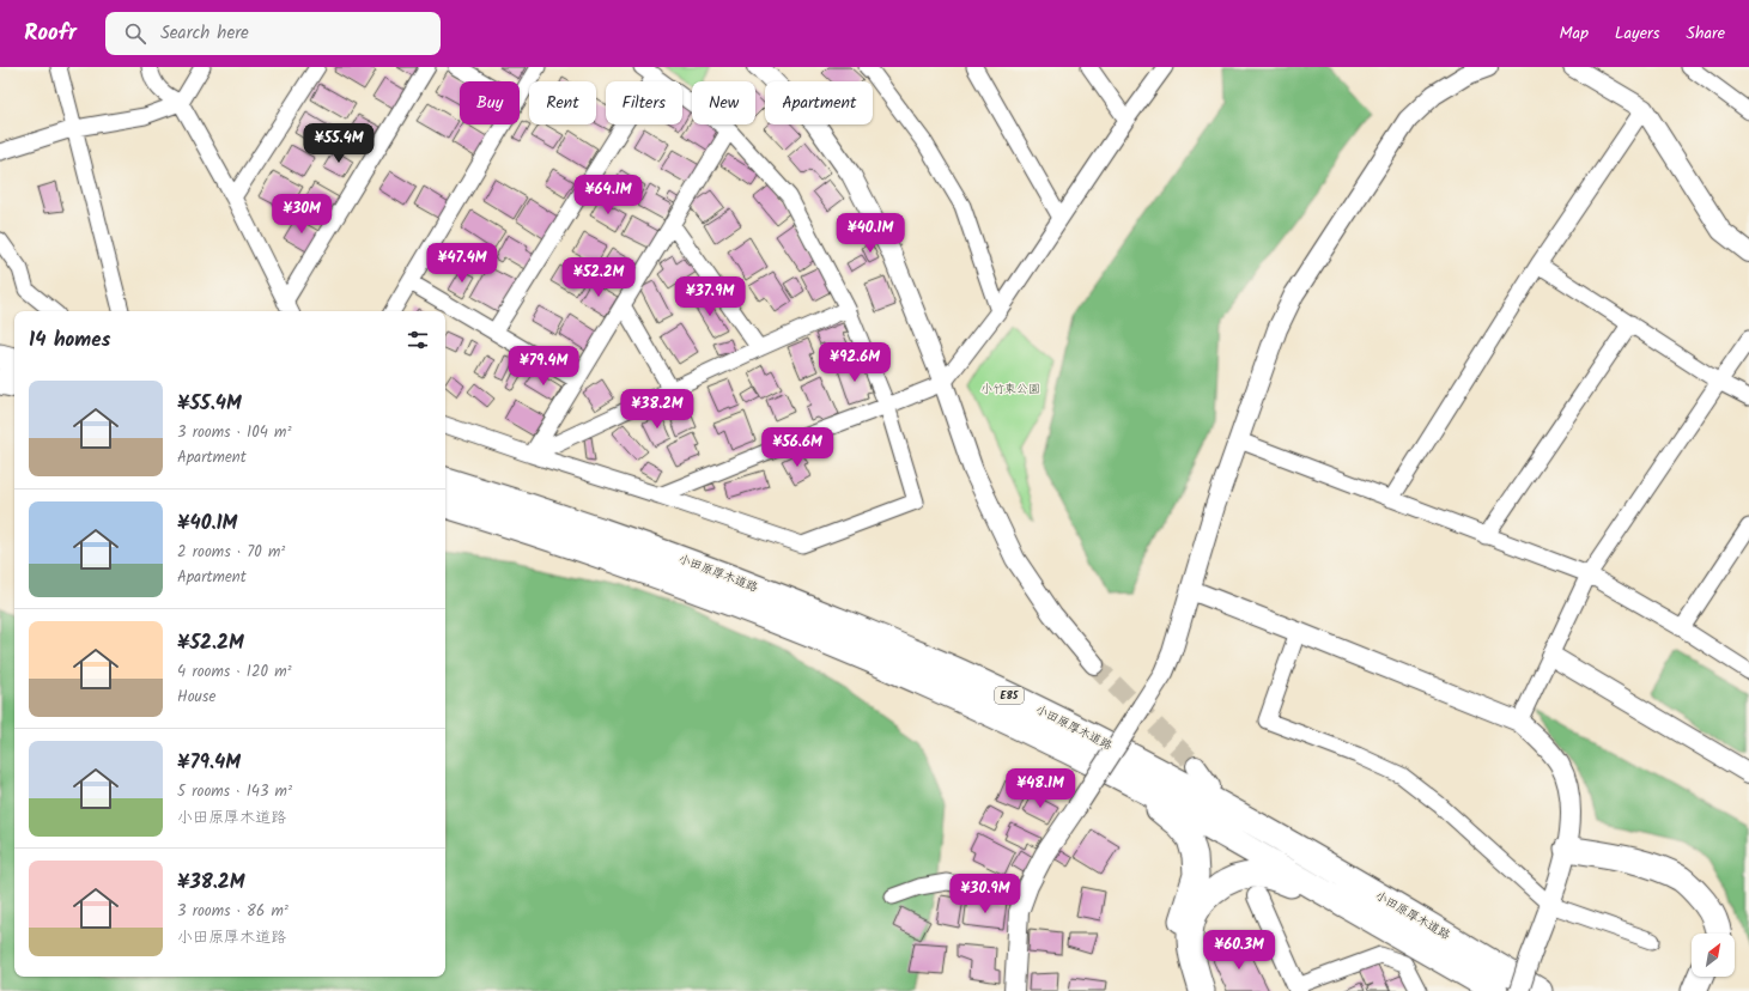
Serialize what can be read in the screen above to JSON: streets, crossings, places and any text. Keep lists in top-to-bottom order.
{
  "streets": {
    "highway": ["小田原厚木道路", "E85"]
  },
  "parks": ["小竹東公園"],
  "north": "top right",
  "page": {
    "header": "Roofr",
    "search": "Search here",
    "nav": ["Map", "Layers", "Share"],
    "chip": [
      "Buy",
      "Rent",
      "Filters",
      "New",
      "Apartment"
    ],
    "price": [
      "¥55.4M",
      "¥64.1M",
      "¥30M",
      "¥40.1M",
      "¥47.4M",
      "¥52.2M",
      "¥37.9M",
      "¥92.6M",
      "¥79.4M",
      "¥38.2M",
      "¥56.6M",
      "¥48.1M",
      "¥30.9M",
      "¥60.3M"
    ],
    "heading": "14 homes",
    "list": [
      {
        "name": "¥55.4M",
        "note": "3 rooms · 104 m² · Apartment"
      },
      {
        "name": "¥40.1M",
        "note": "2 rooms · 70 m² · Apartment"
      },
      {
        "name": "¥52.2M",
        "note": "4 rooms · 120 m² · House"
      },
      {
        "name": "¥79.4M",
        "note": "5 rooms · 143 m² · 小田原厚木道路"
      },
      {
        "name": "¥38.2M",
        "note": "3 rooms · 86 m² · 小田原厚木道路"
      }
    ]
  }
}
